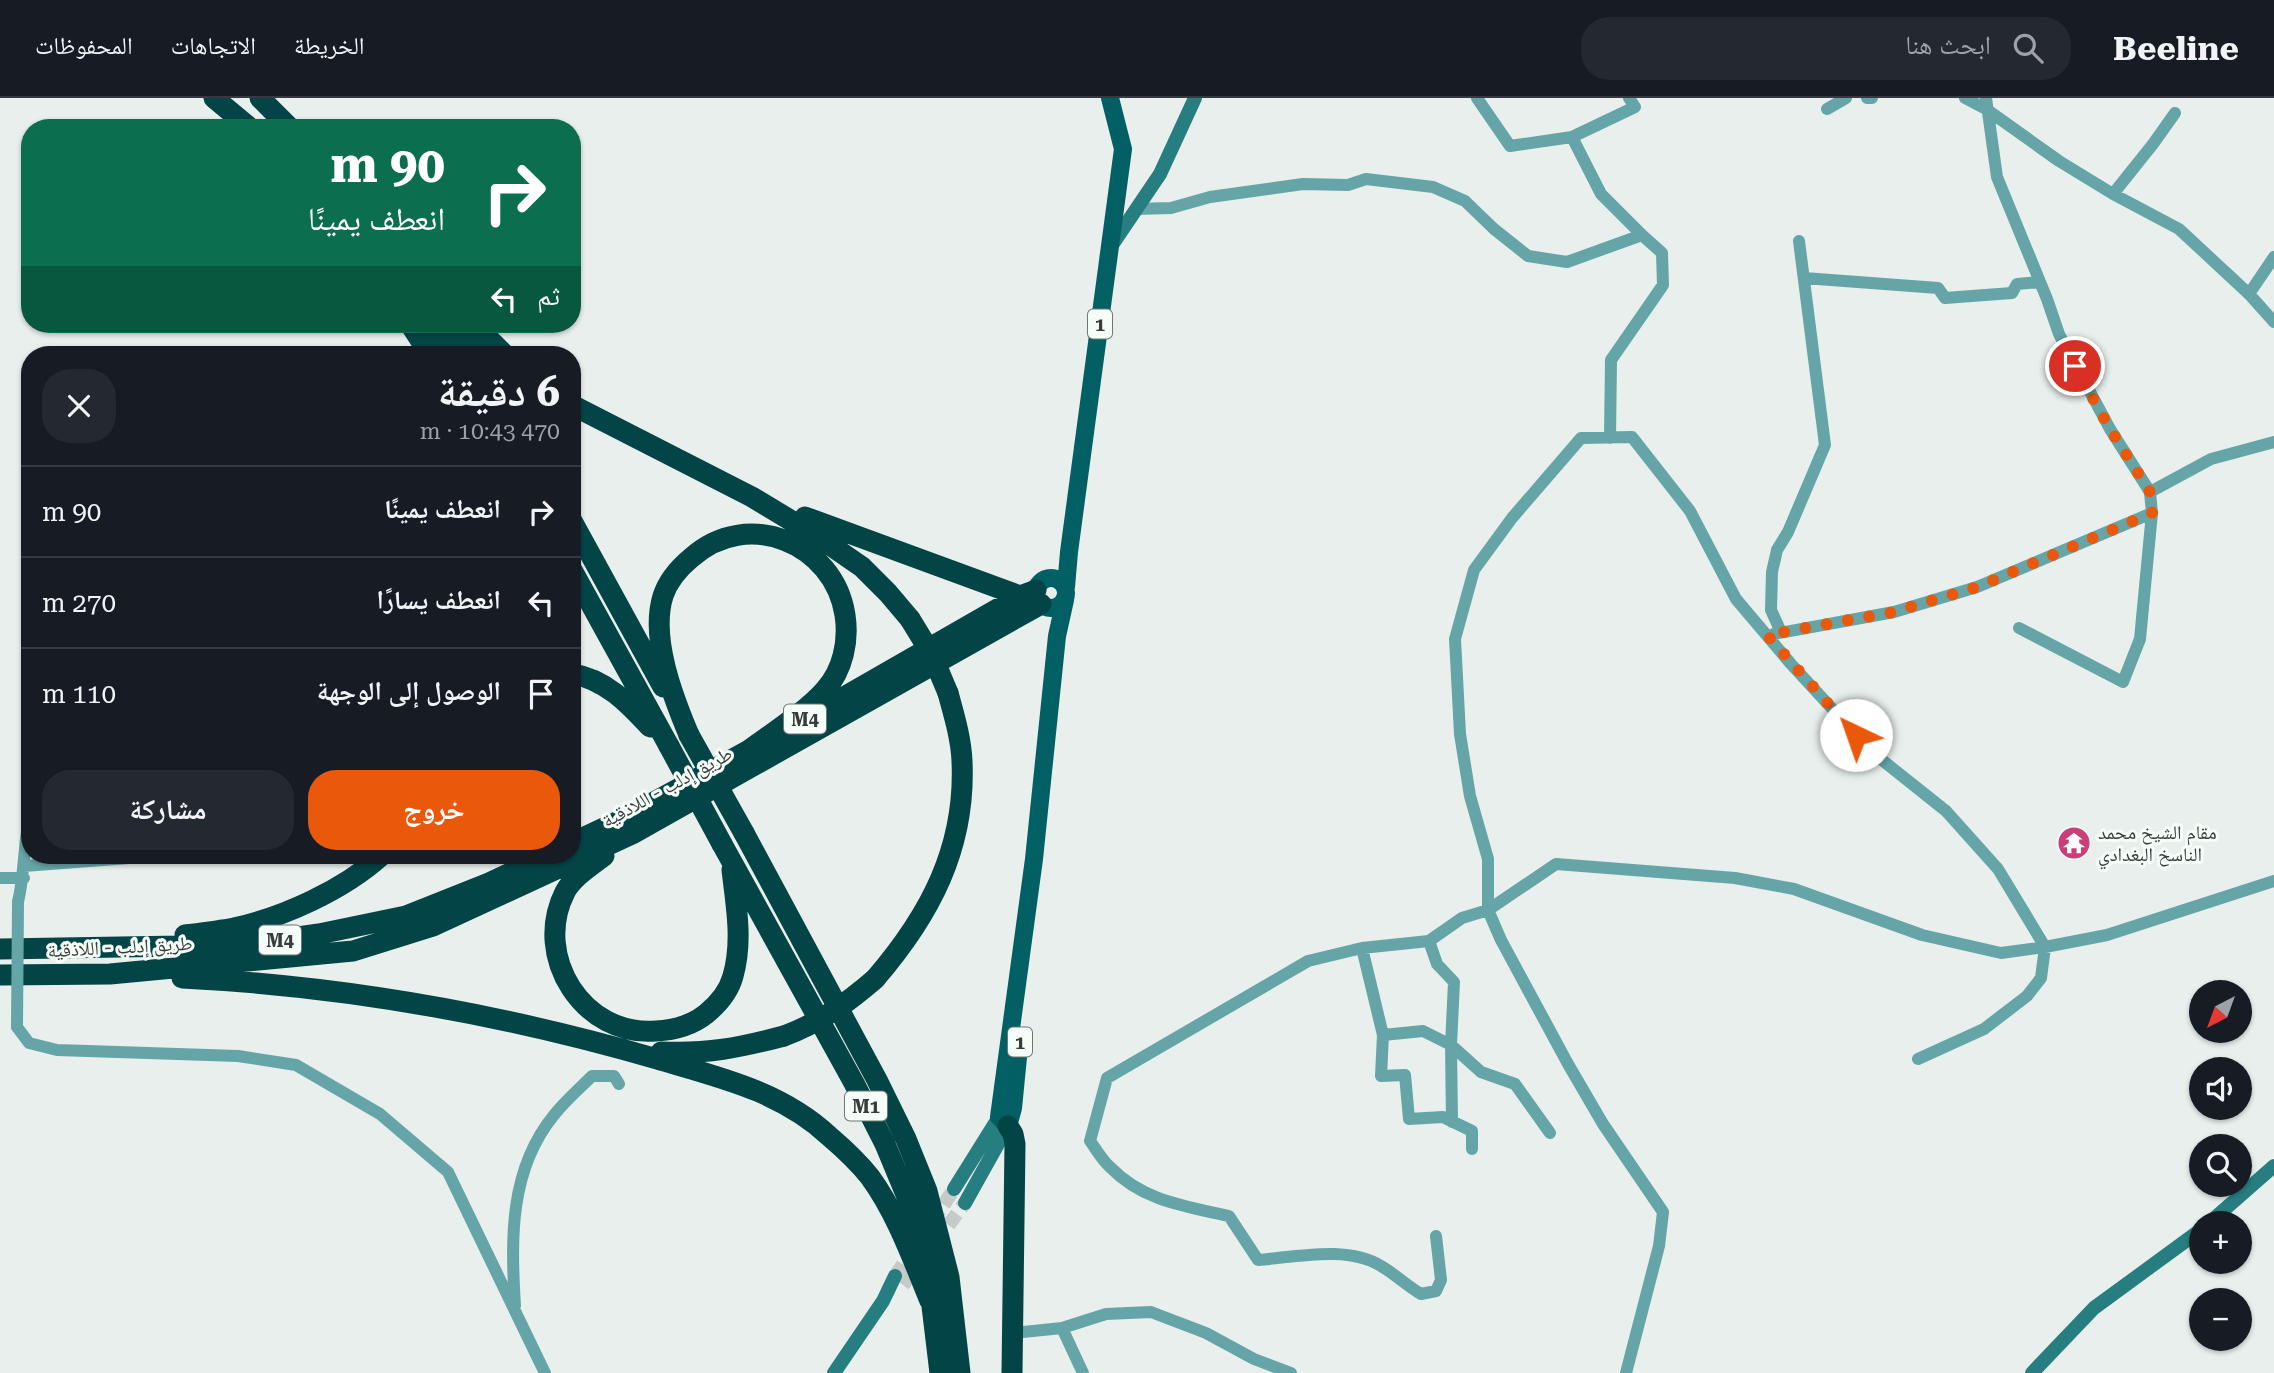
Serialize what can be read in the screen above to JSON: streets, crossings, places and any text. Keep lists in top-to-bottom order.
{
  "streets": {
    "highway": ["M4", "طريق إدلب - اللاذقية", "M1"],
    "main road": ["1"]
  },
  "crossings": [
    ["1", "طريق إدلب - اللاذقية"]
  ],
  "places": {
    "temple": ["مقام الشيخ محمد الناسخ البغدادي"]
  },
  "north": "bottom left",
  "page": {
    "header": "Beeline",
    "search": "ابحث هنا",
    "nav": ["الخريطة", "الاتجاهات", "المحفوظات"],
    "turn": ["90 m", "انعطف يمينًا"],
    "then": "ثم",
    "heading": ["6 دقيقة", "470 m · 10:43"],
    "list": [
      {
        "name": "انعطف يمينًا",
        "value": "90 m"
      },
      {
        "name": "انعطف يسارًا",
        "value": "270 m"
      },
      {
        "name": "الوصول إلى الوجهة",
        "value": "110 m"
      }
    ],
    "buttons": ["خروج", "مشاركة"],
    "map_buttons": ["+", "−"]
  }
}
